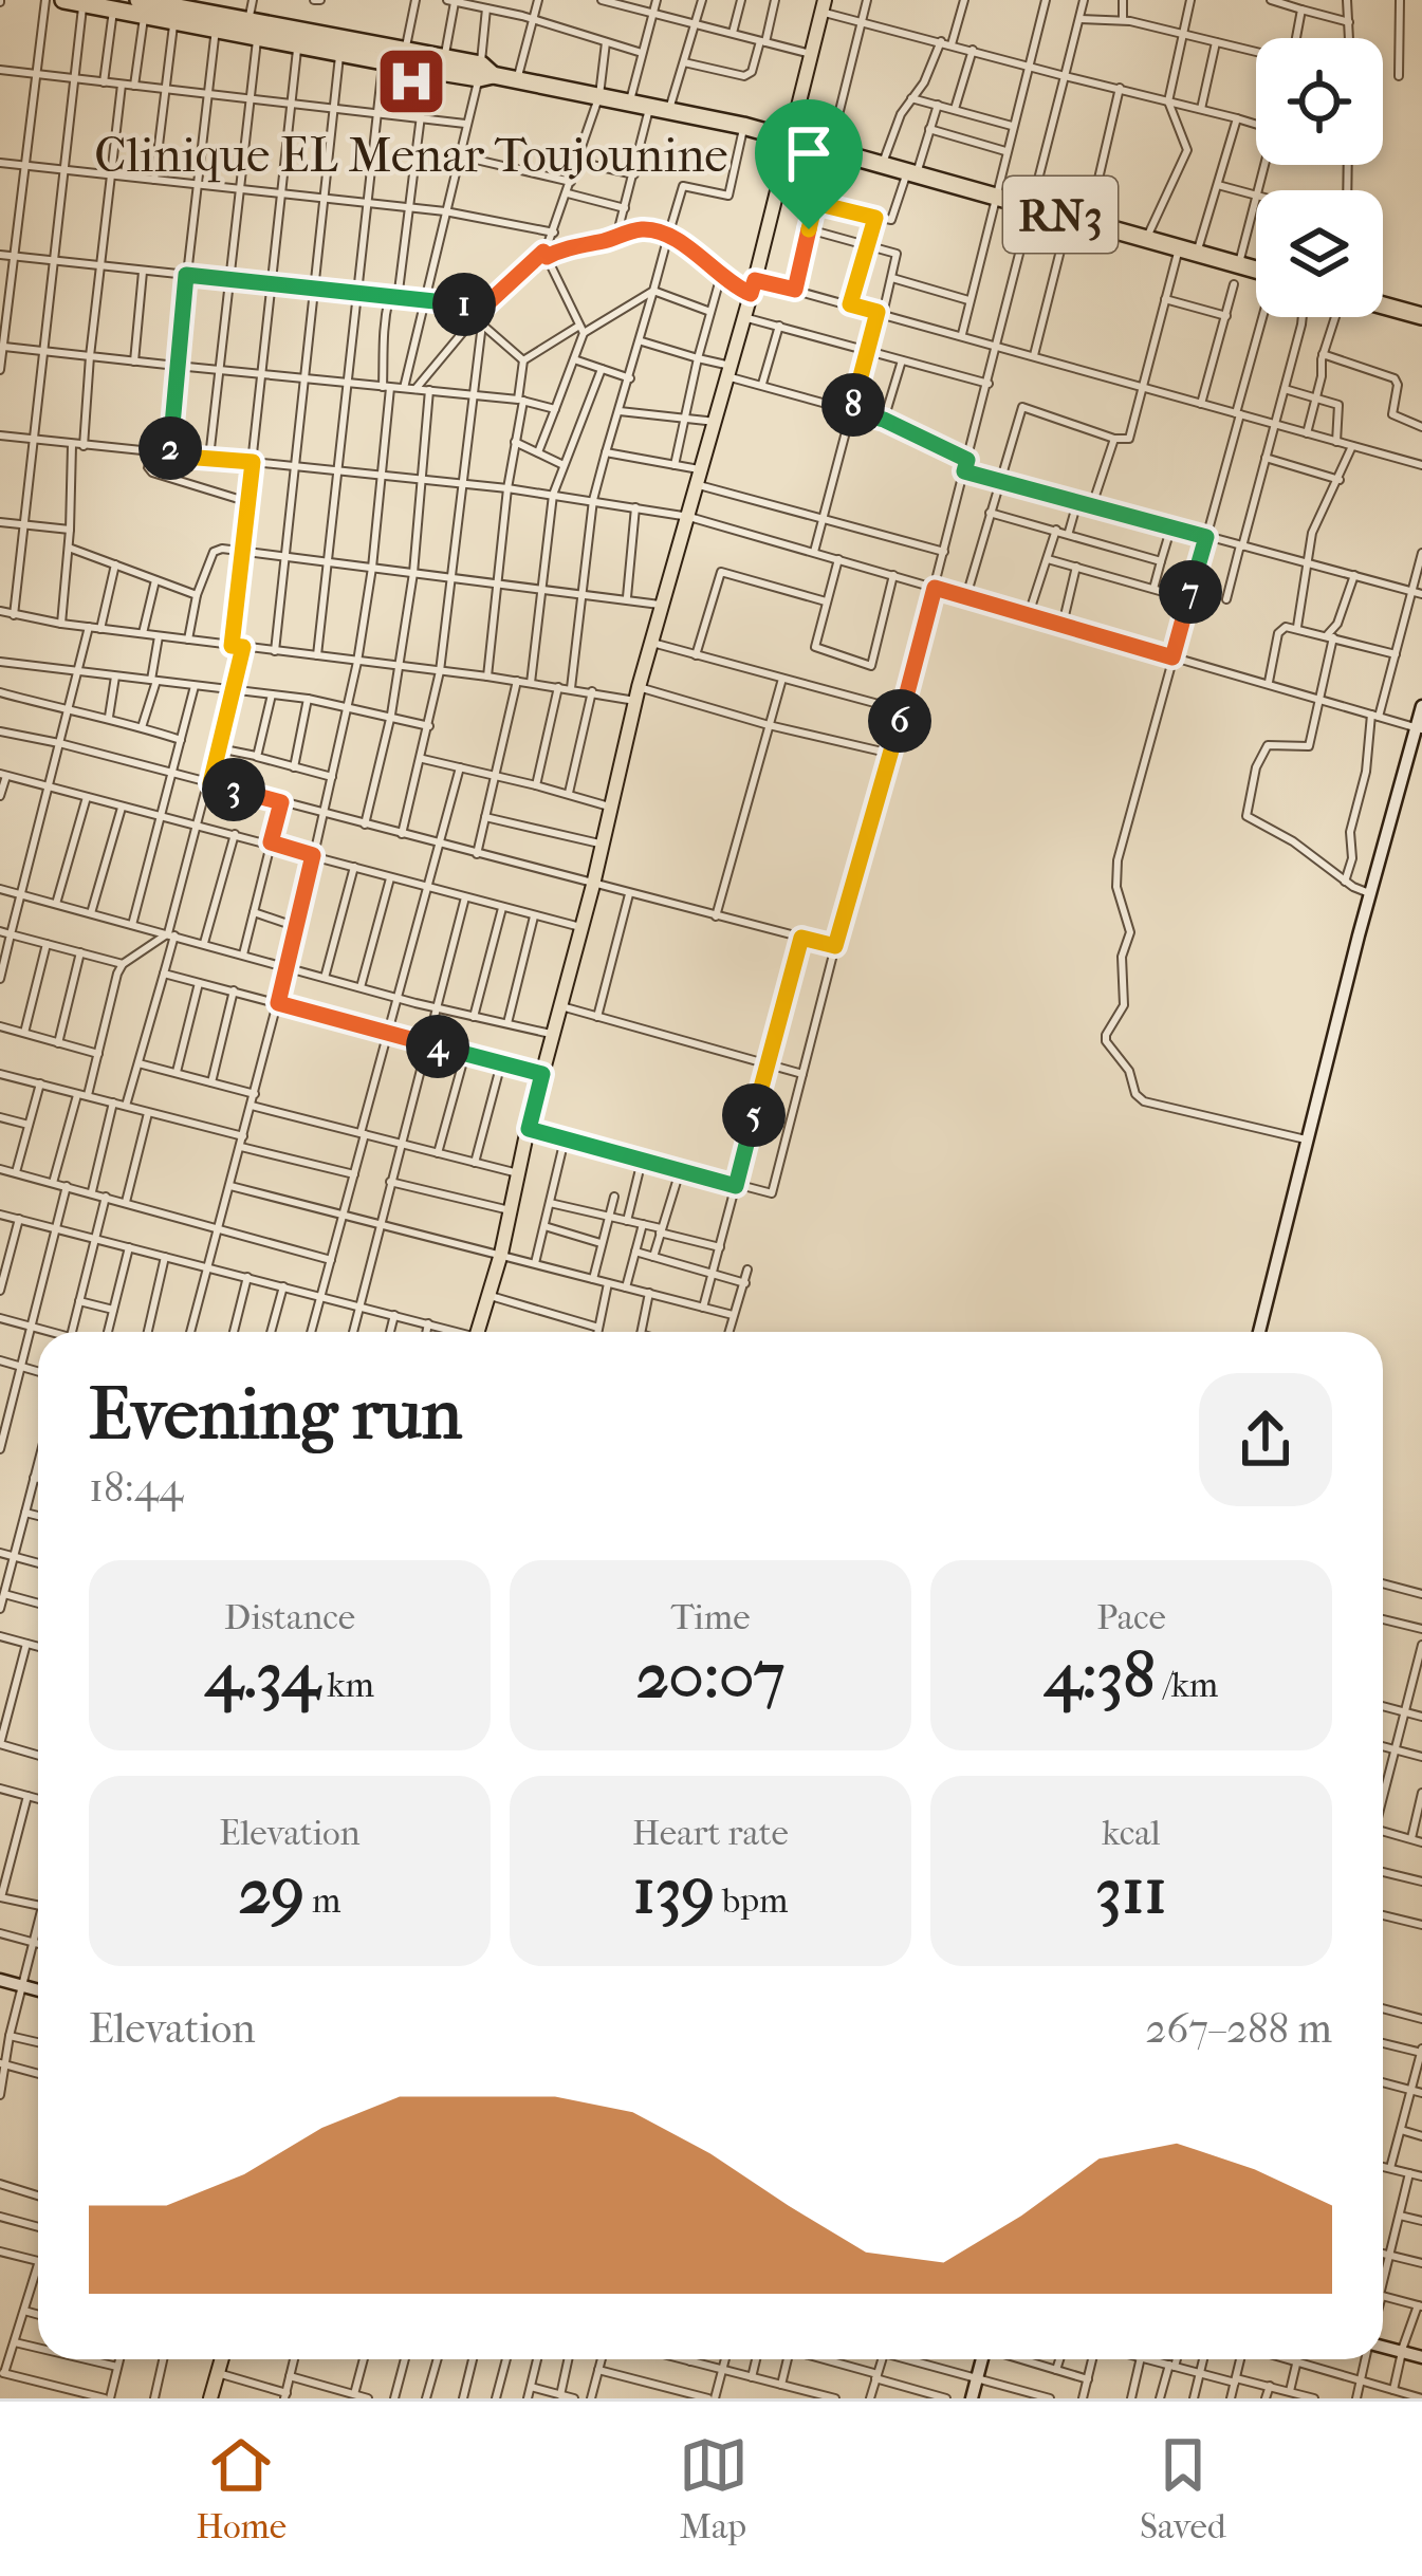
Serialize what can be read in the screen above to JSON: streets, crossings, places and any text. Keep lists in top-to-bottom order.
{
  "streets": {
    "highway": ["RN3"]
  },
  "places": {
    "hospital": ["Clinique EL Menar Toujounine"]
  },
  "page": {
    "pins": [
      "1",
      "8",
      "2",
      "7",
      "6",
      "3",
      "4",
      "5"
    ],
    "heading": ["Evening run", "18:44"],
    "stats": [
      ["Distance", "4.34 km"],
      ["Time", "20:07"],
      ["Pace", "4:38 /km"],
      ["Elevation", "29 m"],
      ["Heart rate", "139 bpm"],
      ["kcal", "311"]
    ],
    "chart": ["Elevation", "267–288 m"],
    "tabs": ["Home", "Map", "Saved"]
  }
}
